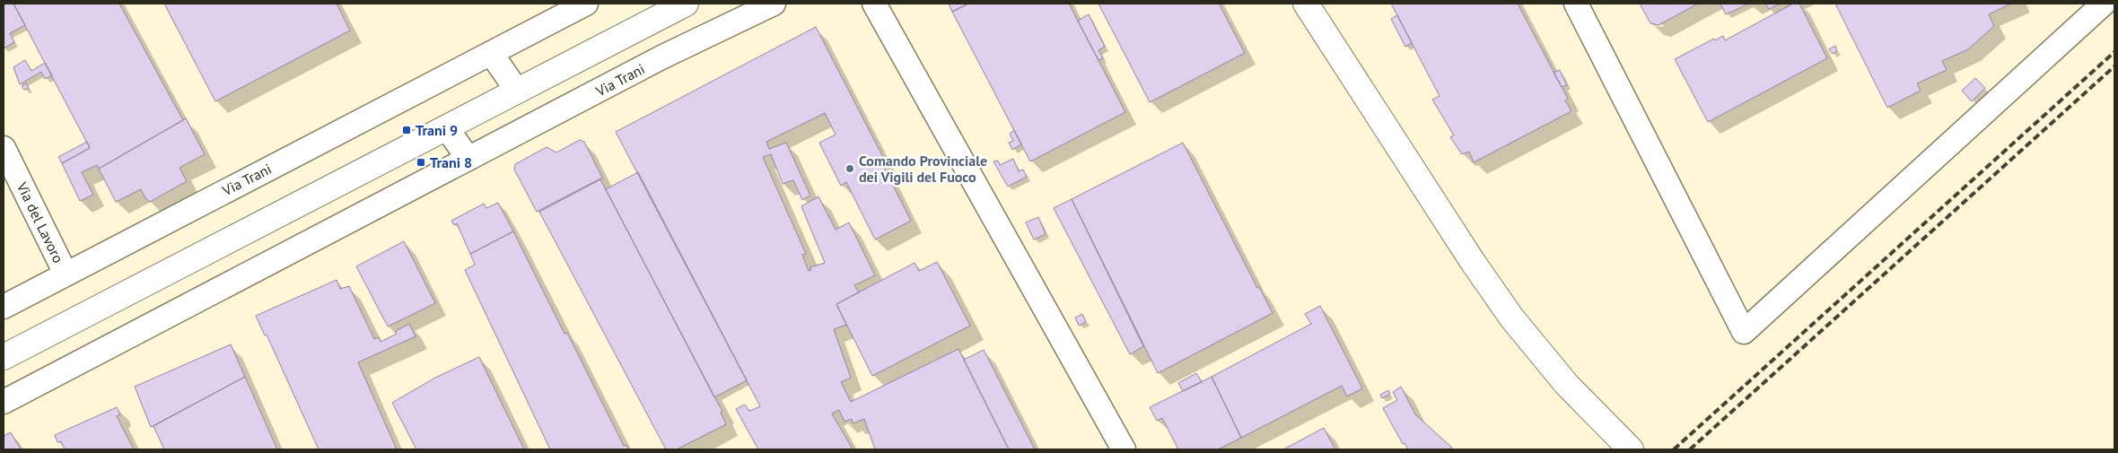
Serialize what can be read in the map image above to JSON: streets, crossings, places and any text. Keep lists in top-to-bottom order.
{
  "streets": {
    "street": ["Via Trani", "Via del Lavoro"]
  },
  "crossings": [
    ["Via Trani", "Via del Lavoro"]
  ],
  "places": {
    "transit": ["Trani 9", "Trani 8"],
    "other": ["Comando Provinciale dei Vigili del Fuoco"]
  }
}
